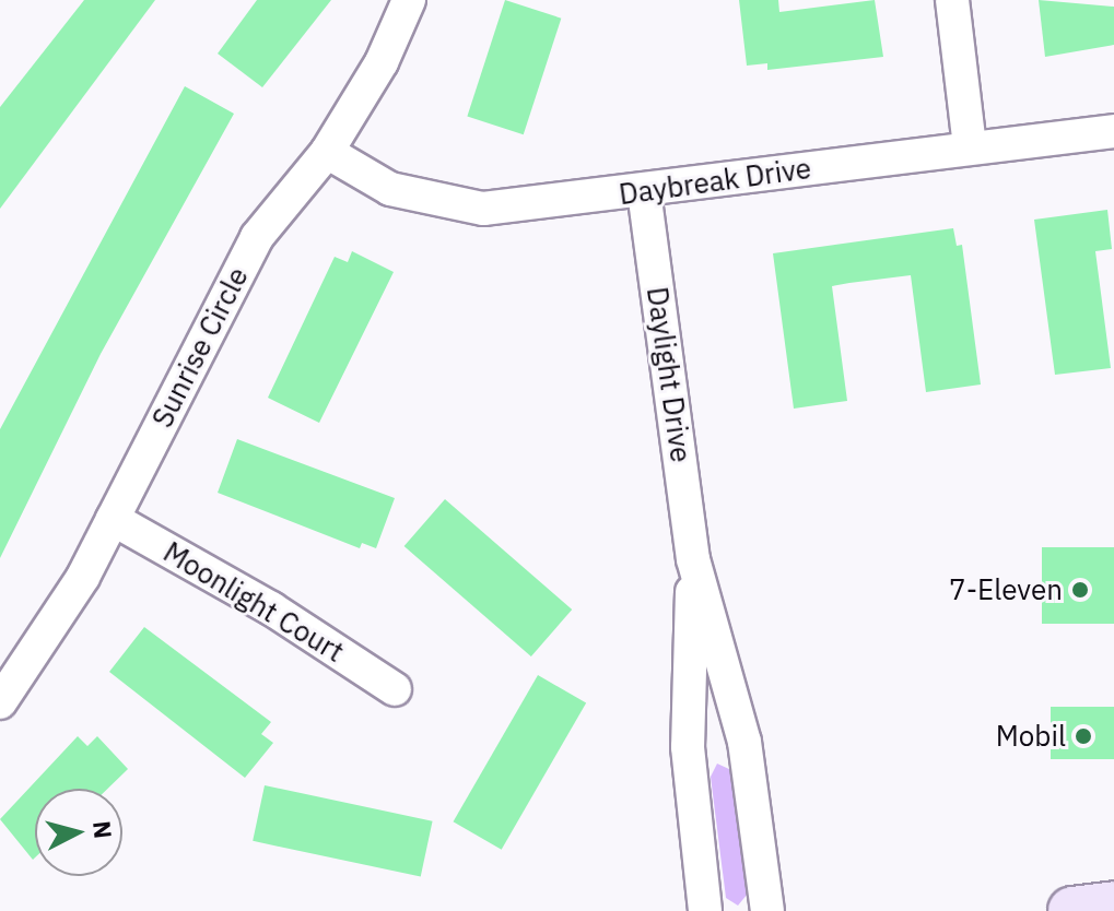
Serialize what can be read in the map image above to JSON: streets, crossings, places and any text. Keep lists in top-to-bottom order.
{
  "streets": {
    "street": [
      "Daybreak Drive",
      "Sunrise Circle",
      "Daylight Drive",
      "Moonlight Court"
    ]
  },
  "crossings": [
    ["Daybreak Drive", "Sunrise Circle"],
    ["Daybreak Drive", "Daylight Drive"],
    ["Sunrise Circle", "Moonlight Court"]
  ],
  "places": ["7-Eleven", "Mobil"],
  "north": "right"
}
